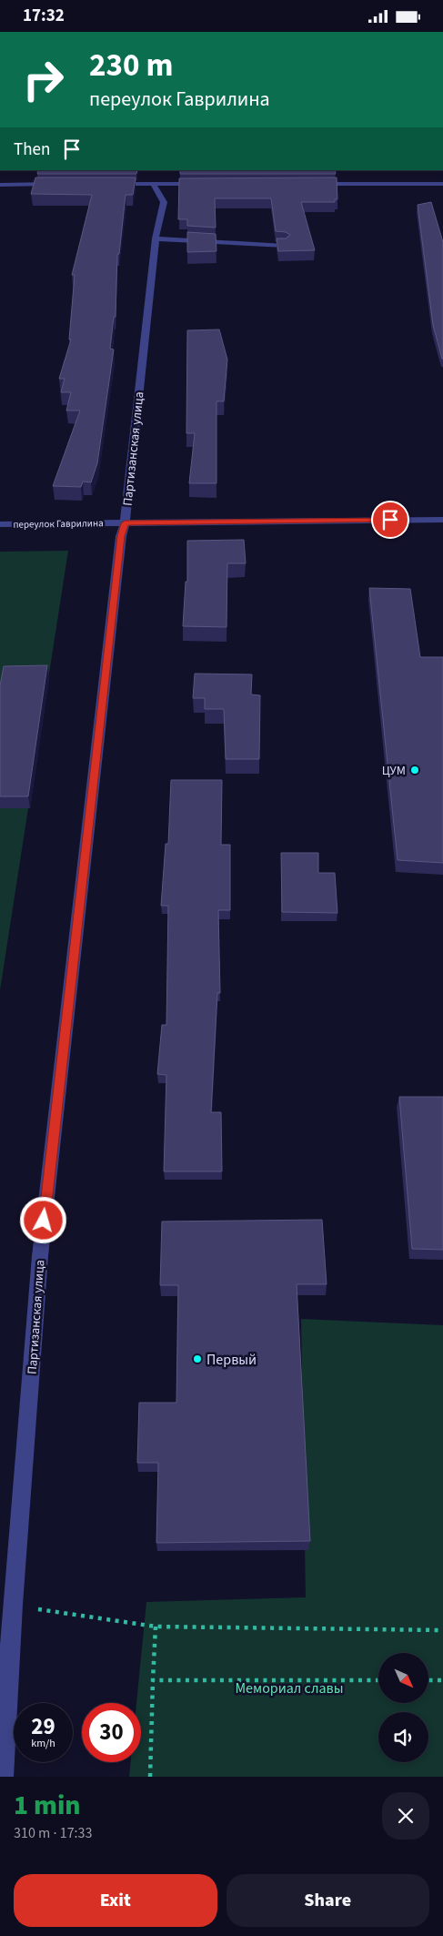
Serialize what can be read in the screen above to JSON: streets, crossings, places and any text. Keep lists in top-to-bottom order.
{
  "streets": {
    "street": ["Партизанская улица", "переулок Гаврилина"]
  },
  "crossings": [
    ["Партизанская улица", "переулок Гаврилина"]
  ],
  "parks": ["Мемориал славы"],
  "places": ["ЦУМ", "Первый"],
  "north": "bottom right",
  "page": {
    "status": "17:32",
    "turn": ["230 m", "переулок Гаврилина"],
    "then": "Then",
    "speed": "29 km/h",
    "limit": "30",
    "heading": ["1 min", "310 m · 17:33"],
    "buttons": ["Exit", "Share"]
  }
}
